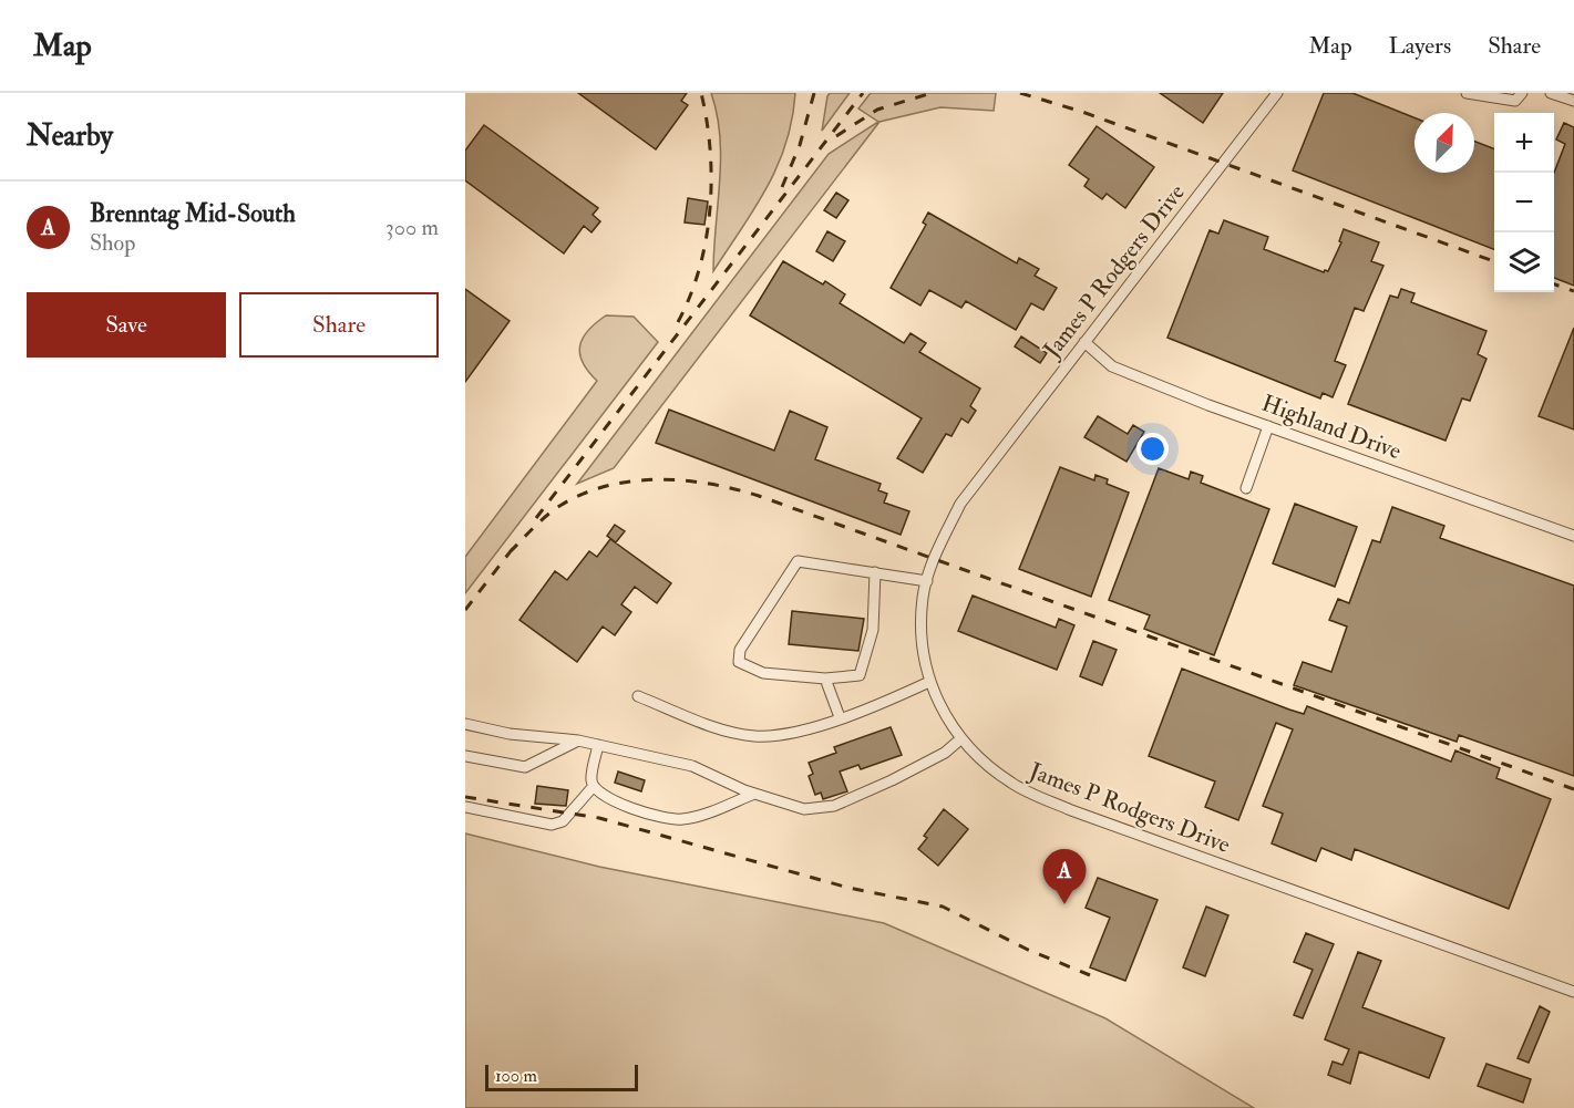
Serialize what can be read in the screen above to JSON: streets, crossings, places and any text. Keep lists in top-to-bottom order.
{
  "streets": {
    "street": ["James P Rodgers Drive", "Highland Drive"]
  },
  "crossings": [
    ["James P Rodgers Drive", "Highland Drive"]
  ],
  "scale_bar": "100 m",
  "north": "top right",
  "page": {
    "header": "Map",
    "nav": ["Map", "Layers", "Share"],
    "heading": "Nearby",
    "map_buttons": ["+", "−"],
    "list": [
      {
        "mark": "A",
        "name": "Brenntag Mid-South",
        "note": "Shop",
        "value": "300 m"
      }
    ],
    "buttons": ["Save", "Share"],
    "pins": "A",
    "scale": "100 m"
  }
}
